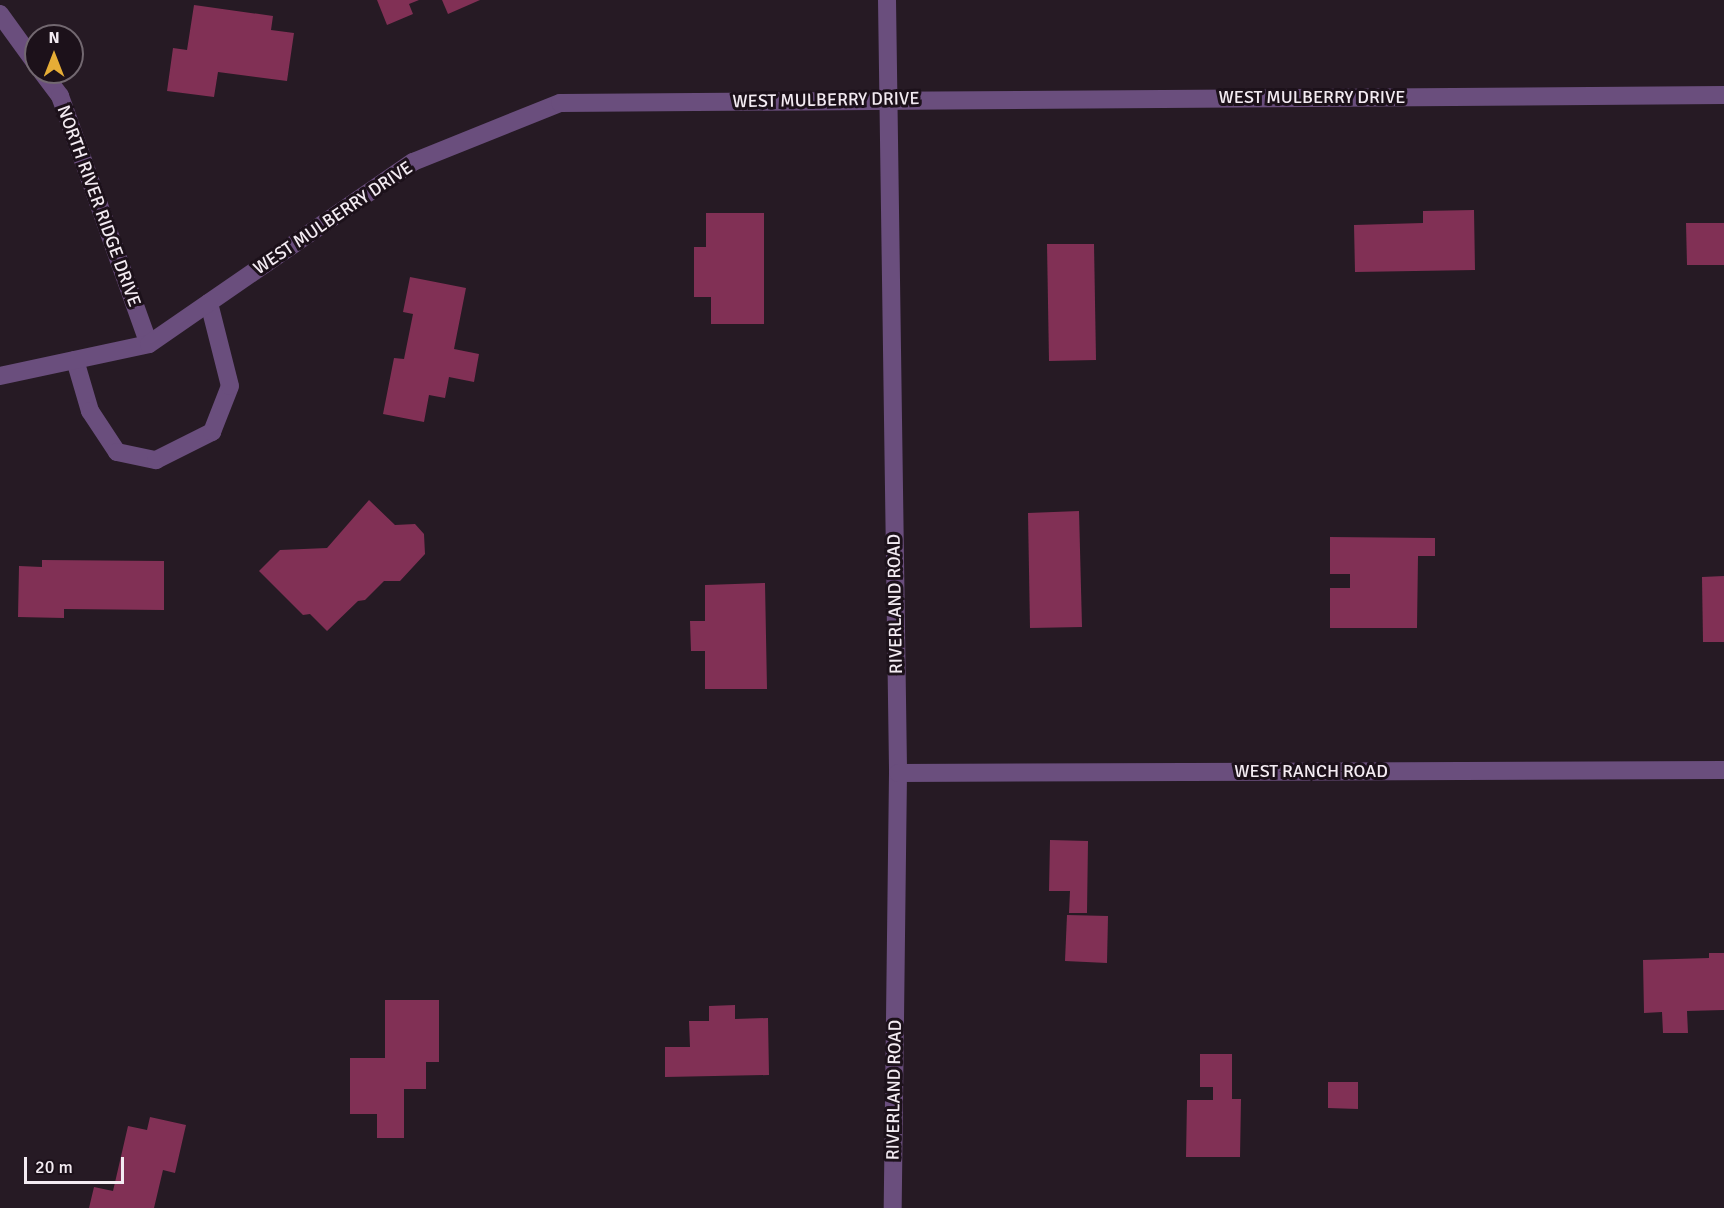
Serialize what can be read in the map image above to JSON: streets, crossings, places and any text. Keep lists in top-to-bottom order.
{
  "streets": {
    "street": [
      "WEST MULBERRY DRIVE",
      "NORTH RIVER RIDGE DRIVE",
      "RIVERLAND ROAD",
      "WEST RANCH ROAD"
    ]
  },
  "crossings": [
    ["WEST MULBERRY DRIVE", "NORTH RIVER RIDGE DRIVE"],
    ["WEST MULBERRY DRIVE", "RIVERLAND ROAD"],
    ["RIVERLAND ROAD", "WEST RANCH ROAD"]
  ],
  "scale_bar": "20 m",
  "north": "top"
}
